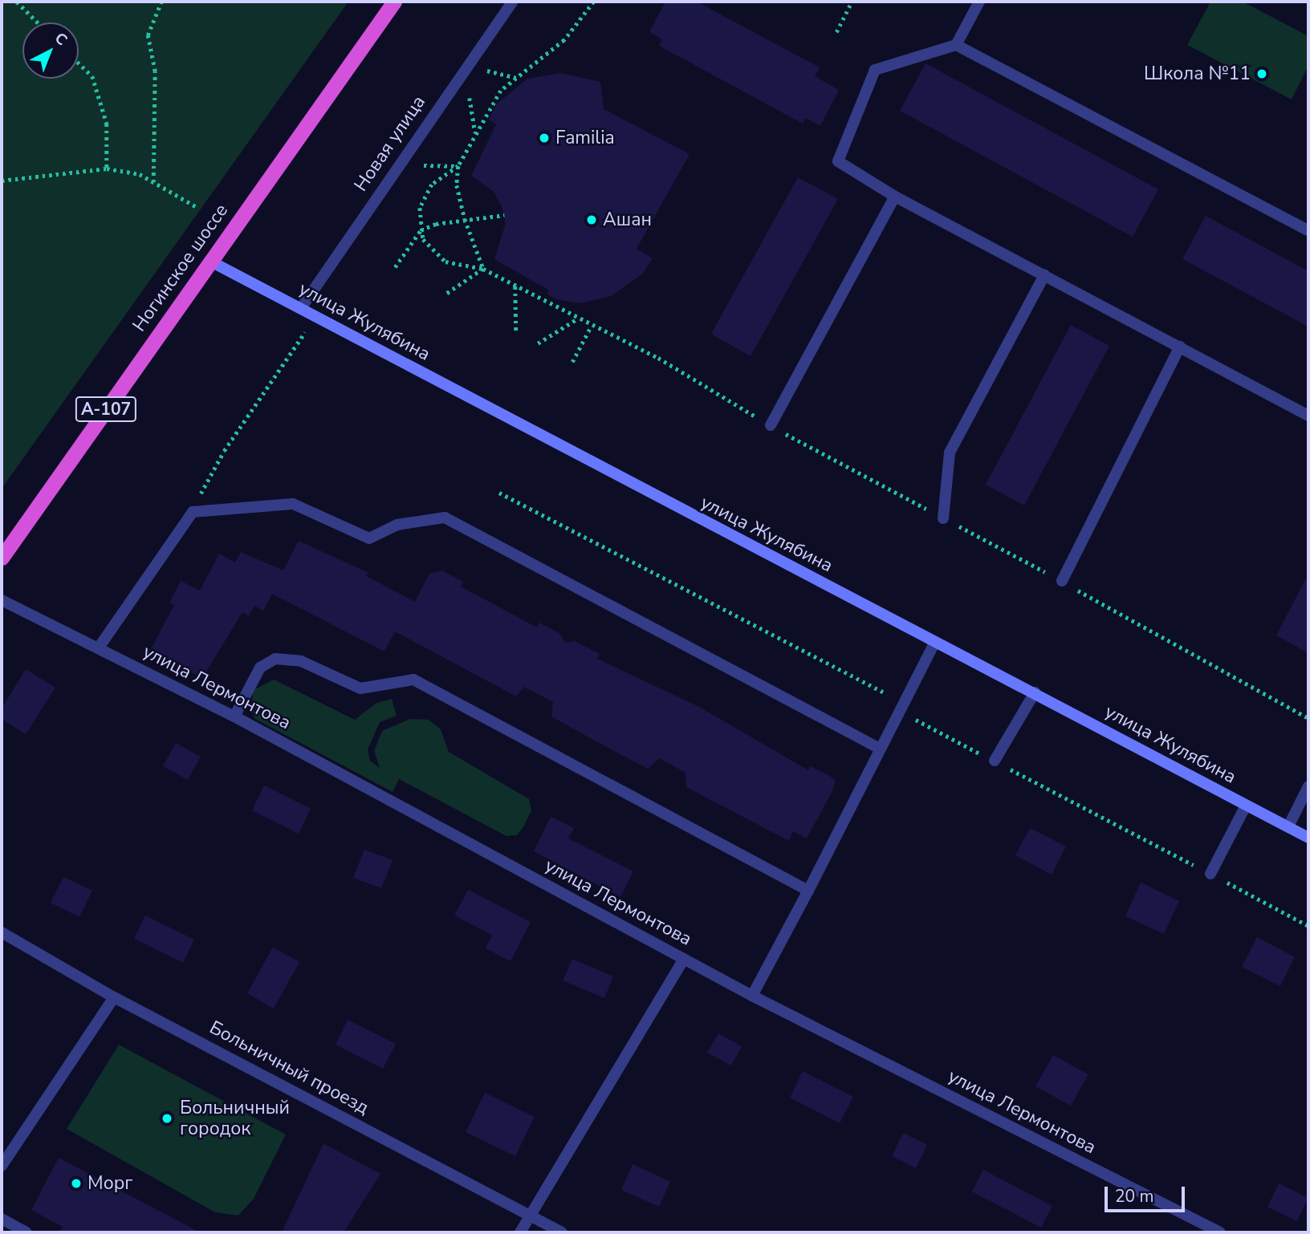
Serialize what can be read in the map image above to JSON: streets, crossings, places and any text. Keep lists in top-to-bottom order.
{
  "streets": {
    "highway": ["Ногинское шоссе", "А-107"],
    "main road": ["улица Жулябина"],
    "street": ["Новая улица", "улица Лермонтова", "Больничный проезд"]
  },
  "crossings": [
    ["Новая улица", "улица Жулябина"],
    ["Ногинское шоссе", "улица Жулябина"]
  ],
  "places": [
    "Школа №11",
    "Familia",
    "Ашан",
    "Больничный городок",
    "Морг"
  ],
  "scale_bar": "20 m",
  "north": "top right"
}
